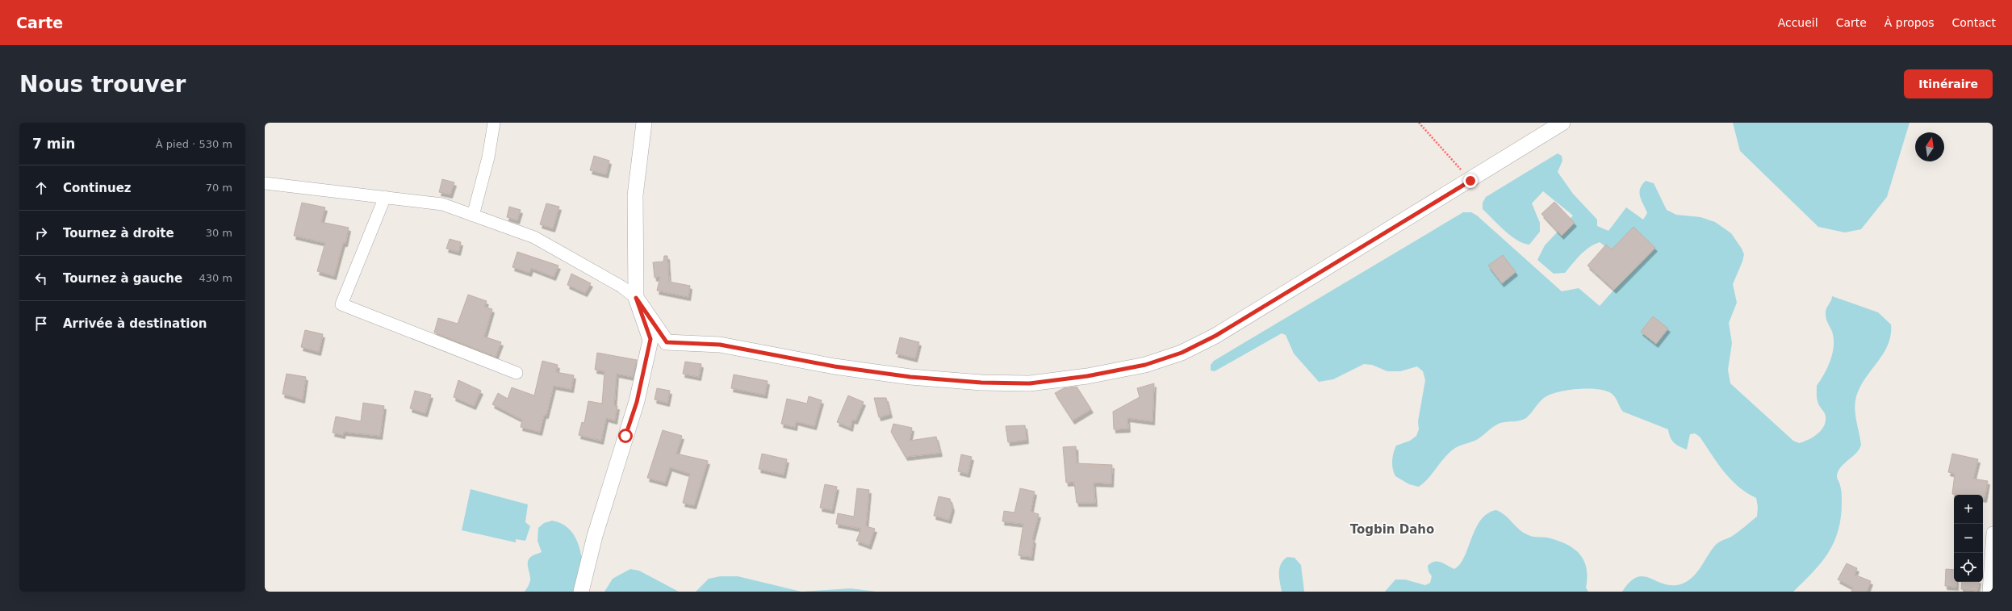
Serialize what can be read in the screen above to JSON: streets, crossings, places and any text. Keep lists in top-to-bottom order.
{
  "districts": ["Togbin Daho"],
  "north": "top",
  "page": {
    "header": "Carte",
    "nav": [
      "Accueil",
      "Carte",
      "À propos",
      "Contact"
    ],
    "buttons": "Itinéraire",
    "title": "Nous trouver",
    "heading": ["7 min", "À pied · 530 m"],
    "list": [
      ["Continuez", "70 m"],
      ["Tournez à droite", "30 m"],
      ["Tournez à gauche", "430 m"],
      "Arrivée à destination"
    ],
    "map_buttons": ["+", "−"]
  }
}
